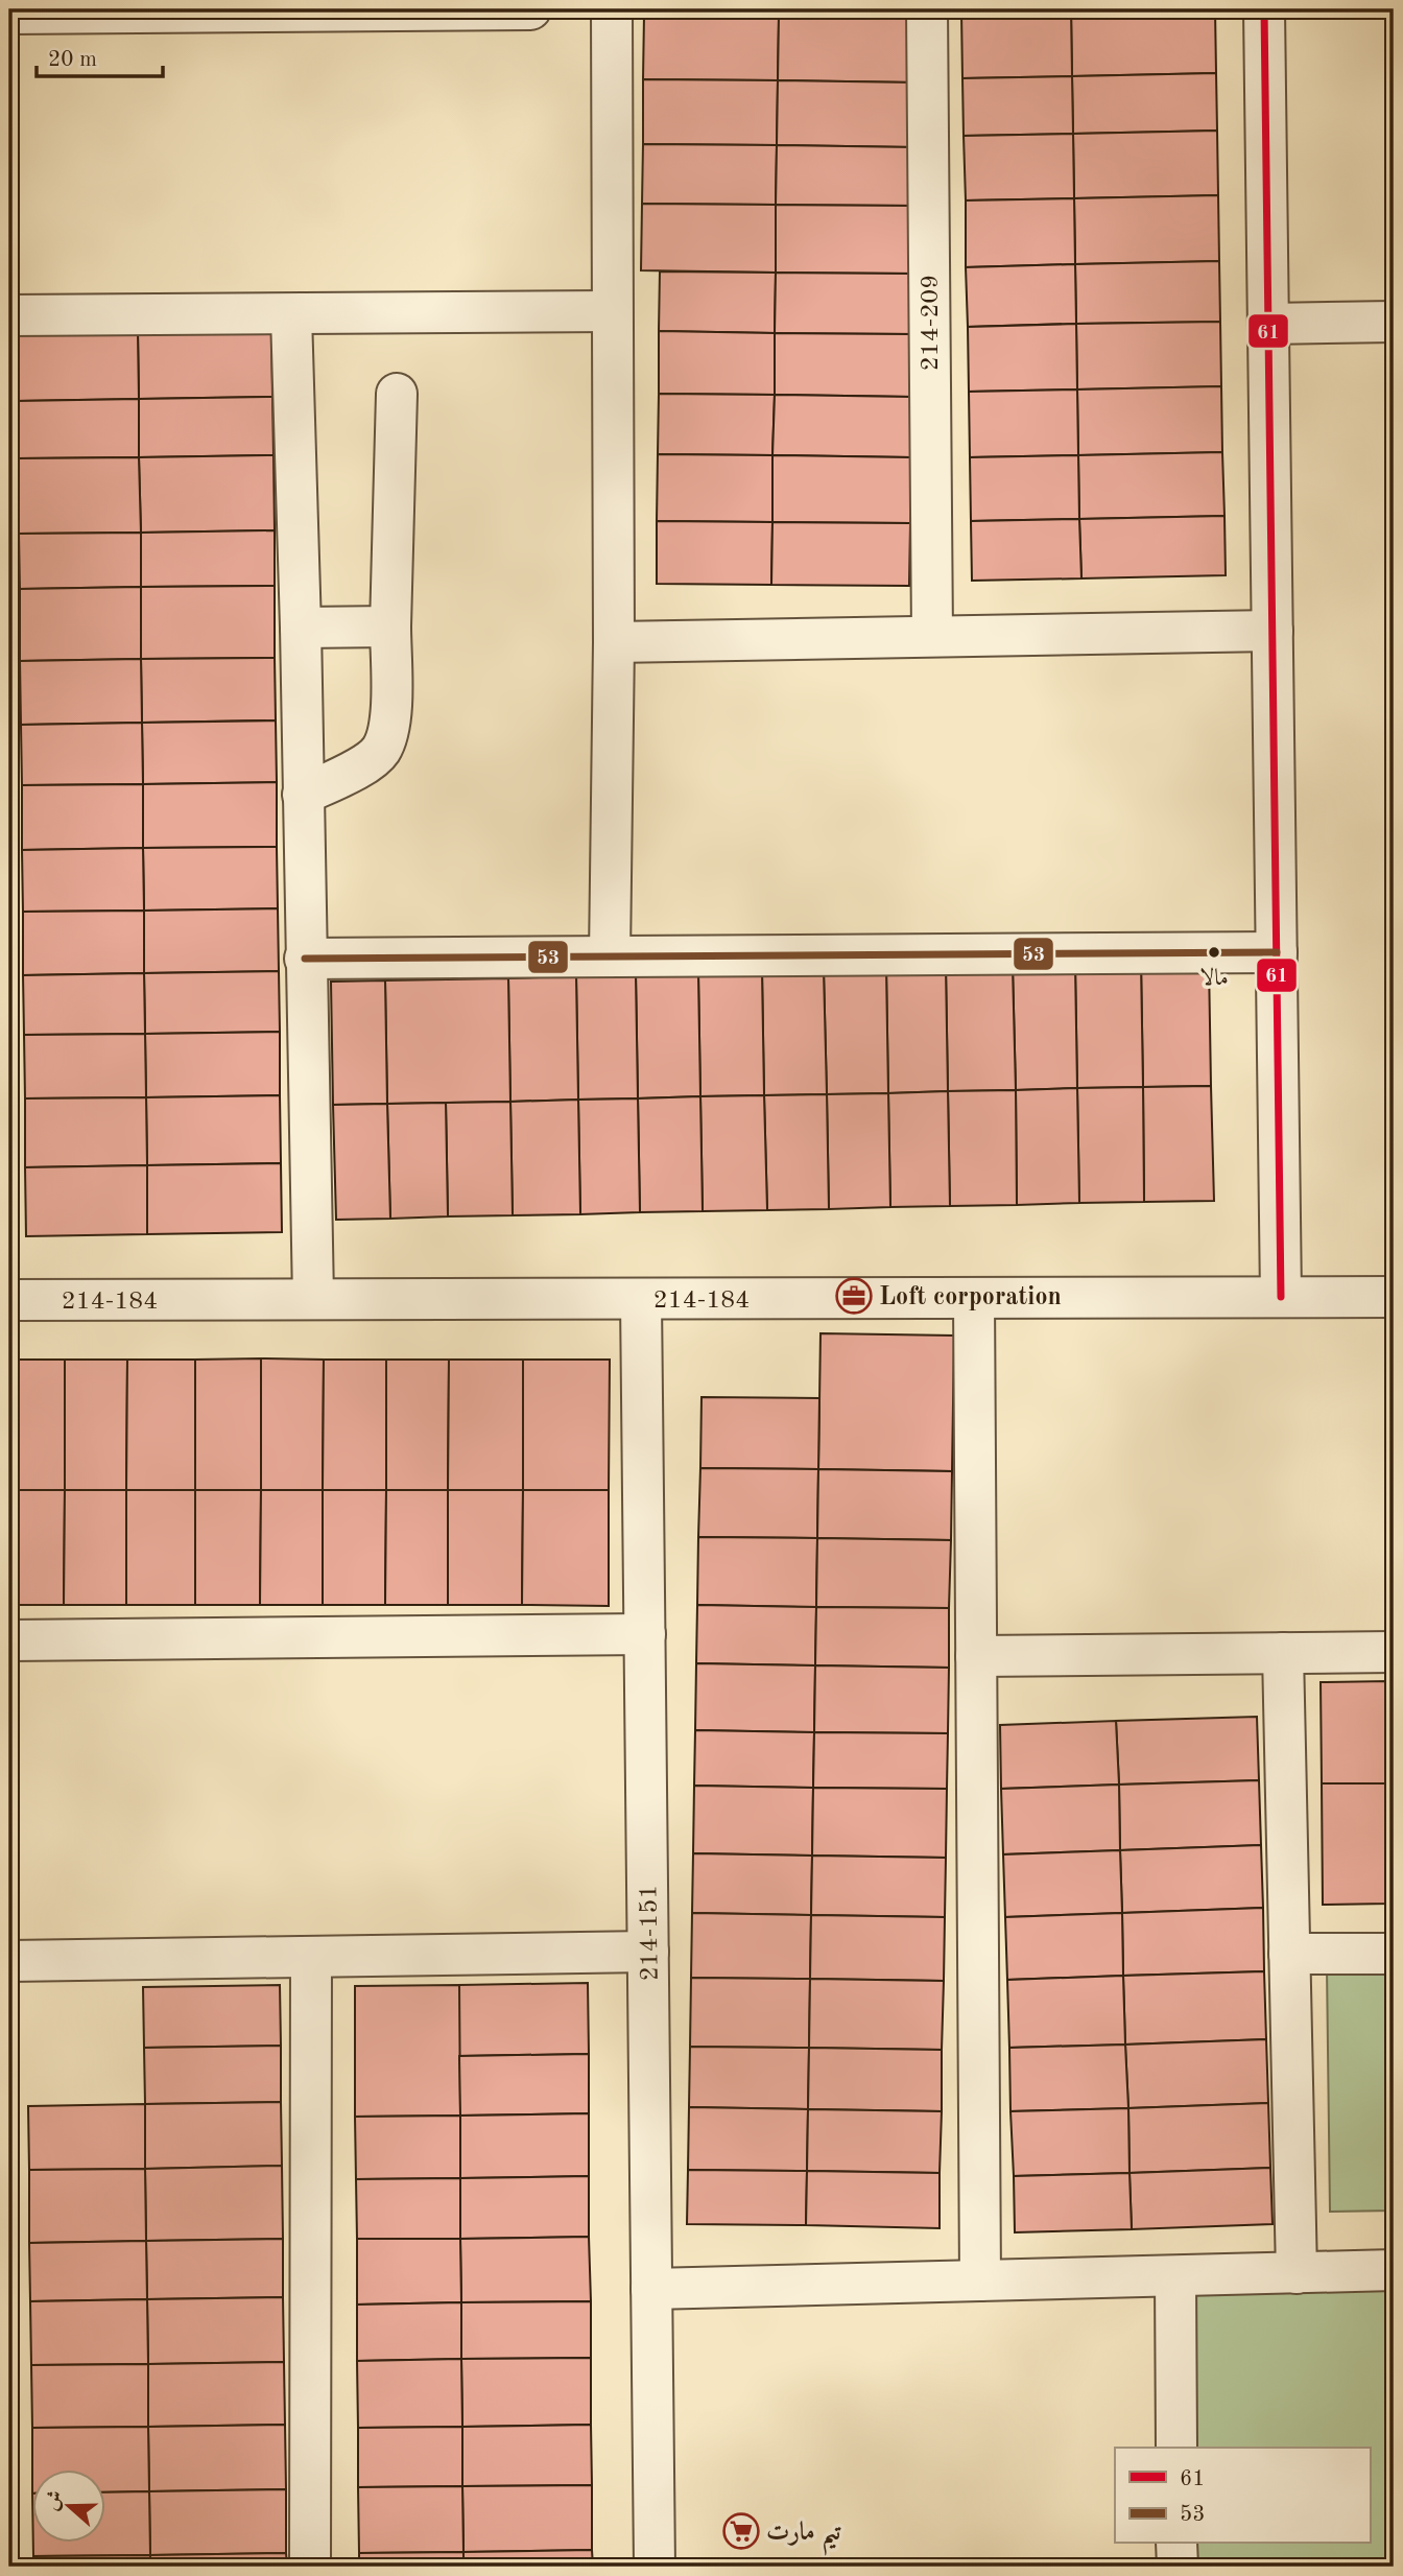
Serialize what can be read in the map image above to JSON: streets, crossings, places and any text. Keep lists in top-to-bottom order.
{
  "streets": {
    "street": ["214-209", "214-184", "214-151"]
  },
  "crossings": [
    ["214-184", "214-151"]
  ],
  "places": {
    "other": ["مالا"],
    "office": ["Loft corporation"],
    "supermarket": ["تيم مارت"]
  },
  "lines": ["transit line 61", "transit line 53"],
  "legend": ["61", "53"],
  "scale_bar": "20 m",
  "north": "left"
}
